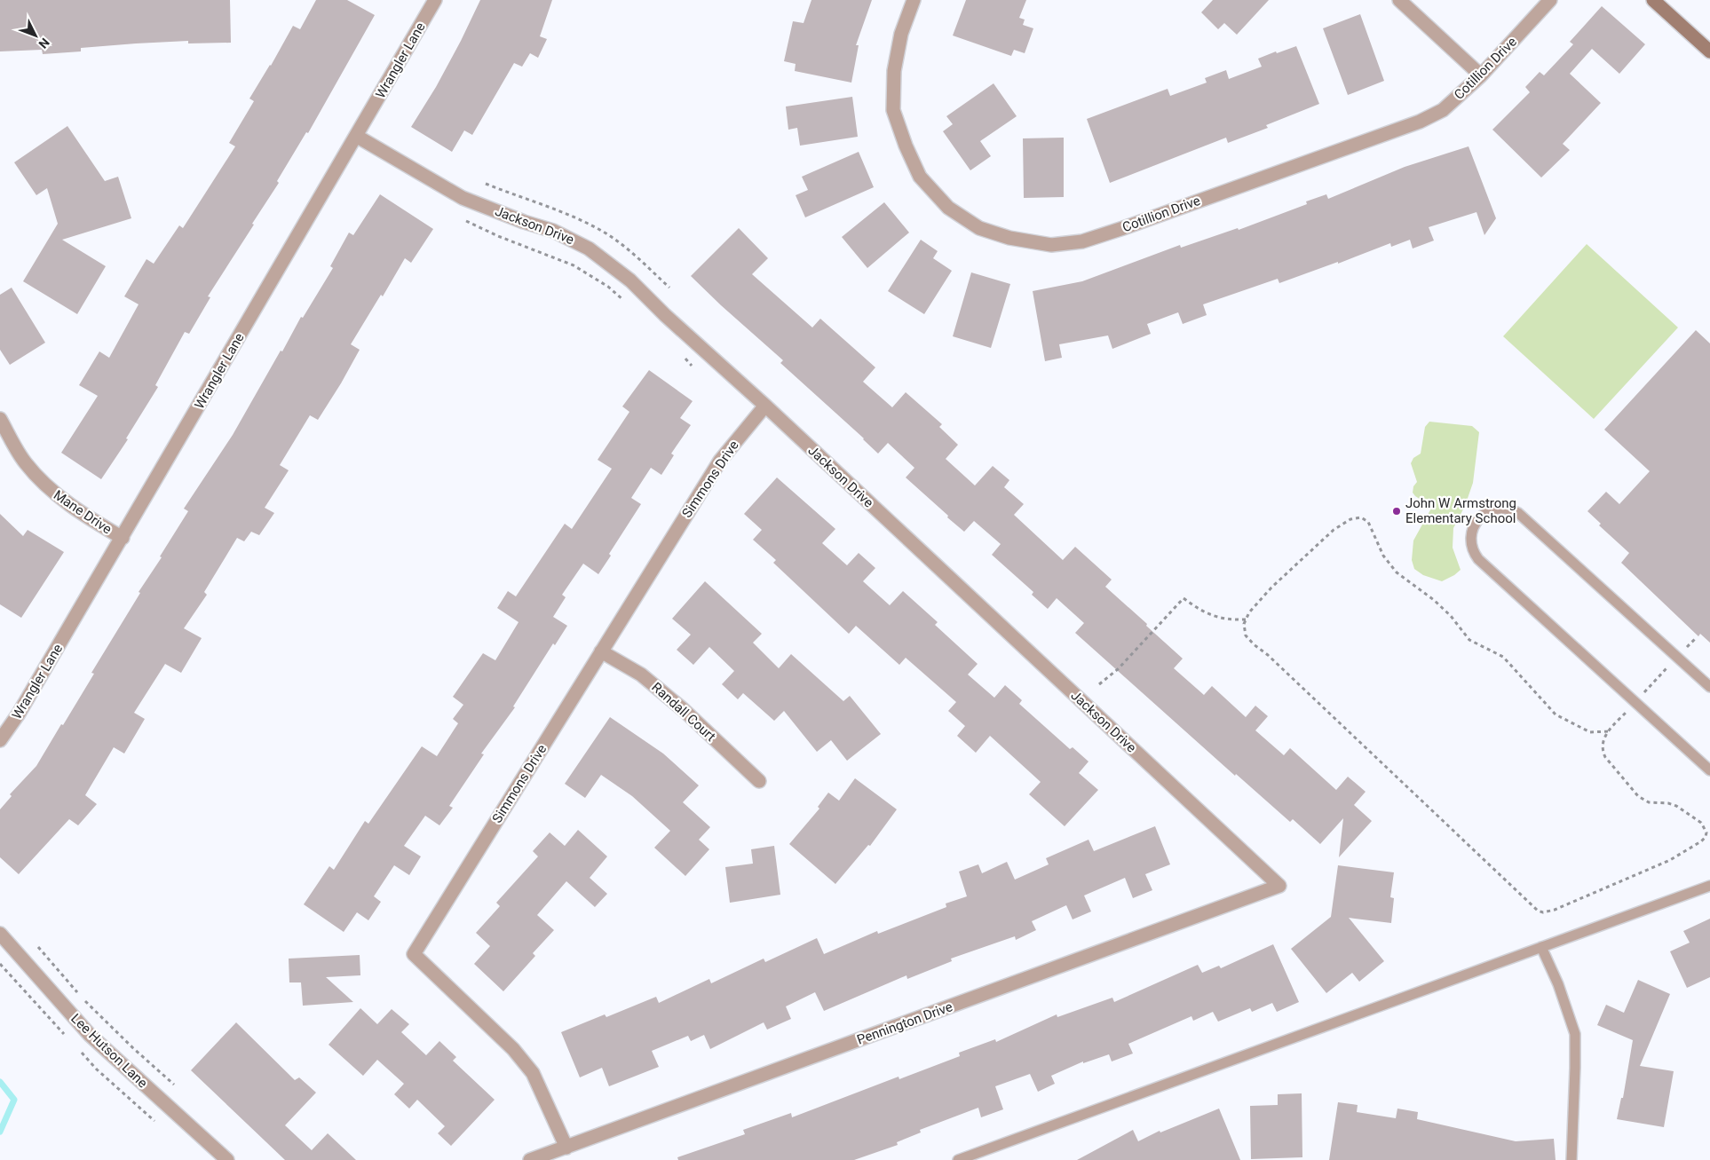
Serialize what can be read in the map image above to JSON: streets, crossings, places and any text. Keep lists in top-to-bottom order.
{
  "streets": {
    "street": [
      "Wrangler Lane",
      "Cotillion Drive",
      "Jackson Drive",
      "Simmons Drive",
      "Mane Drive",
      "Randall Court",
      "Pennington Drive",
      "Lee Hutson Lane"
    ]
  },
  "crossings": [
    ["Wrangler Lane", "Jackson Drive"],
    ["Wrangler Lane", "Mane Drive"],
    ["Jackson Drive", "Simmons Drive"],
    ["Jackson Drive", "Pennington Drive"],
    ["Simmons Drive", "Randall Court"],
    ["Simmons Drive", "Pennington Drive"]
  ],
  "places": ["John W Armstrong Elementary School"],
  "north": "bottom right"
}
